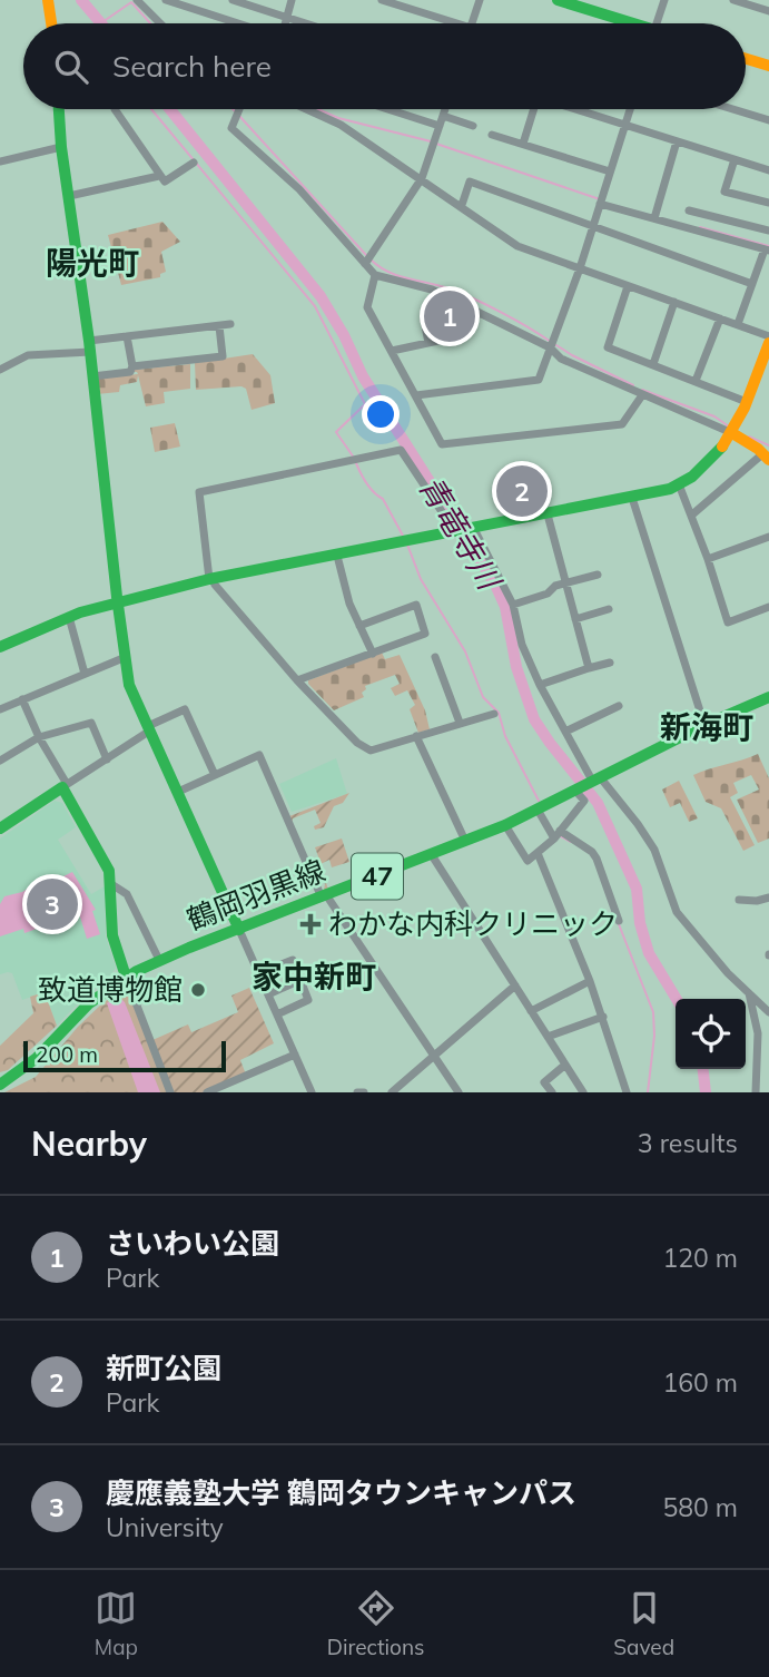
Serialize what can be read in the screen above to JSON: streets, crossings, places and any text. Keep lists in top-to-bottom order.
{
  "streets": {
    "street": ["47", "鶴岡羽黒線"]
  },
  "districts": ["陽光町", "新海町", "家中新町"],
  "water": ["青竜寺川"],
  "places": {
    "health": ["わかな内科クリニック"],
    "other": ["致道博物館"]
  },
  "scale_bar": "200 m",
  "page": {
    "search": "Search here",
    "pins": ["1", "2", "3"],
    "scale": "200 m",
    "heading": ["Nearby", "3 results"],
    "list": [
      {
        "mark": "1",
        "name": "さいわい公園",
        "note": "Park",
        "value": "120 m"
      },
      {
        "mark": "2",
        "name": "新町公園",
        "note": "Park",
        "value": "160 m"
      },
      {
        "mark": "3",
        "name": "慶應義塾大学 鶴岡タウンキャンパス",
        "note": "University",
        "value": "580 m"
      }
    ],
    "nav": ["Map", "Directions", "Saved"]
  }
}
